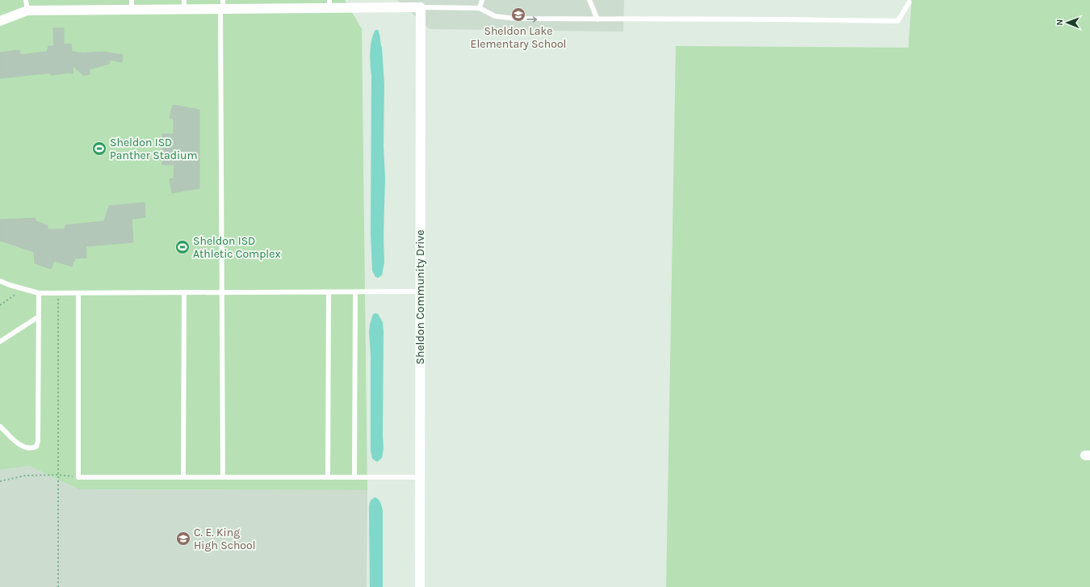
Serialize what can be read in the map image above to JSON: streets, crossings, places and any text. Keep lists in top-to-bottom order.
{
  "streets": {
    "street": ["Sheldon Community Drive"]
  },
  "places": {
    "school or university": ["Sheldon Lake Elementary School", "C. E. King High School"],
    "sports": ["Sheldon ISD Panther Stadium", "Sheldon ISD Athletic Complex"]
  },
  "north": "left"
}
